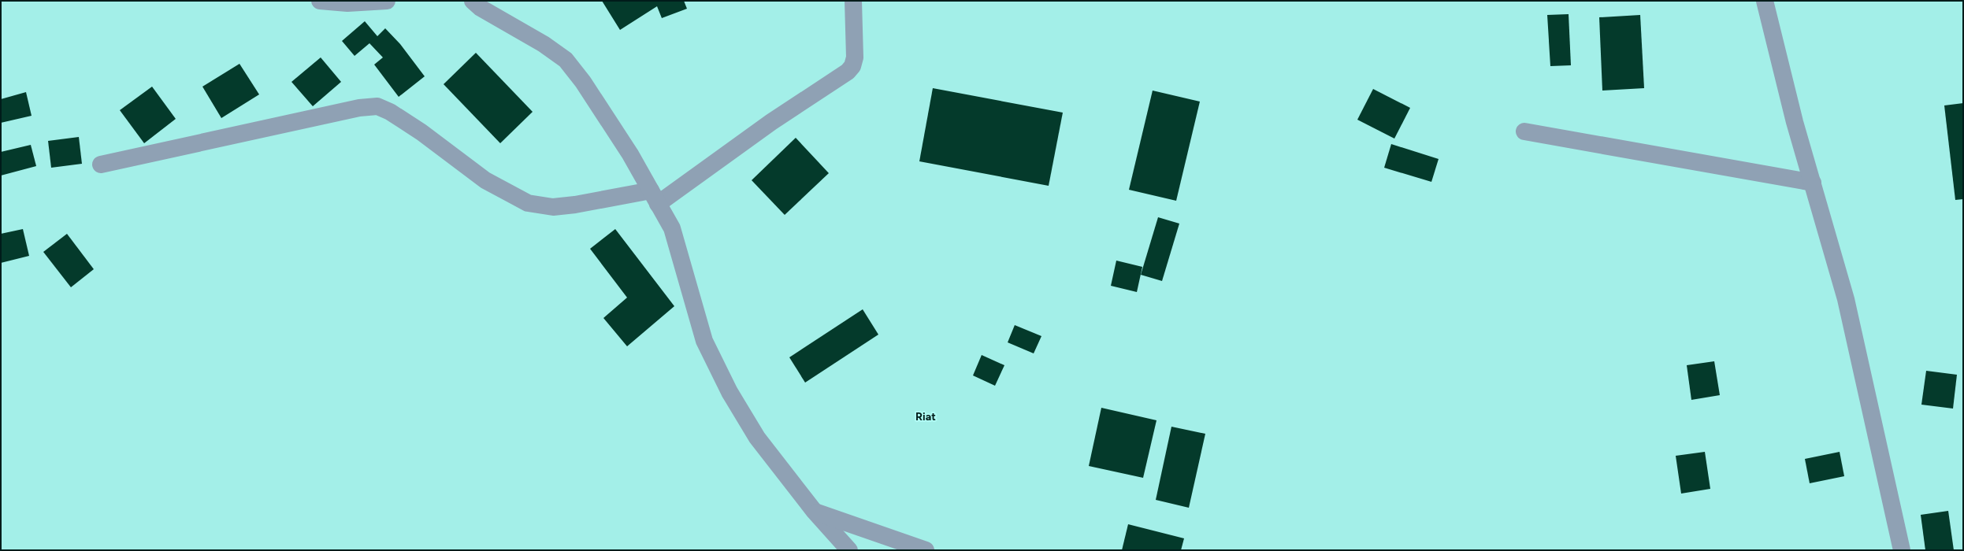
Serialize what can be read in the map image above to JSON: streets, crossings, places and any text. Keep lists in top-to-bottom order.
{
  "districts": ["Riat"]
}
